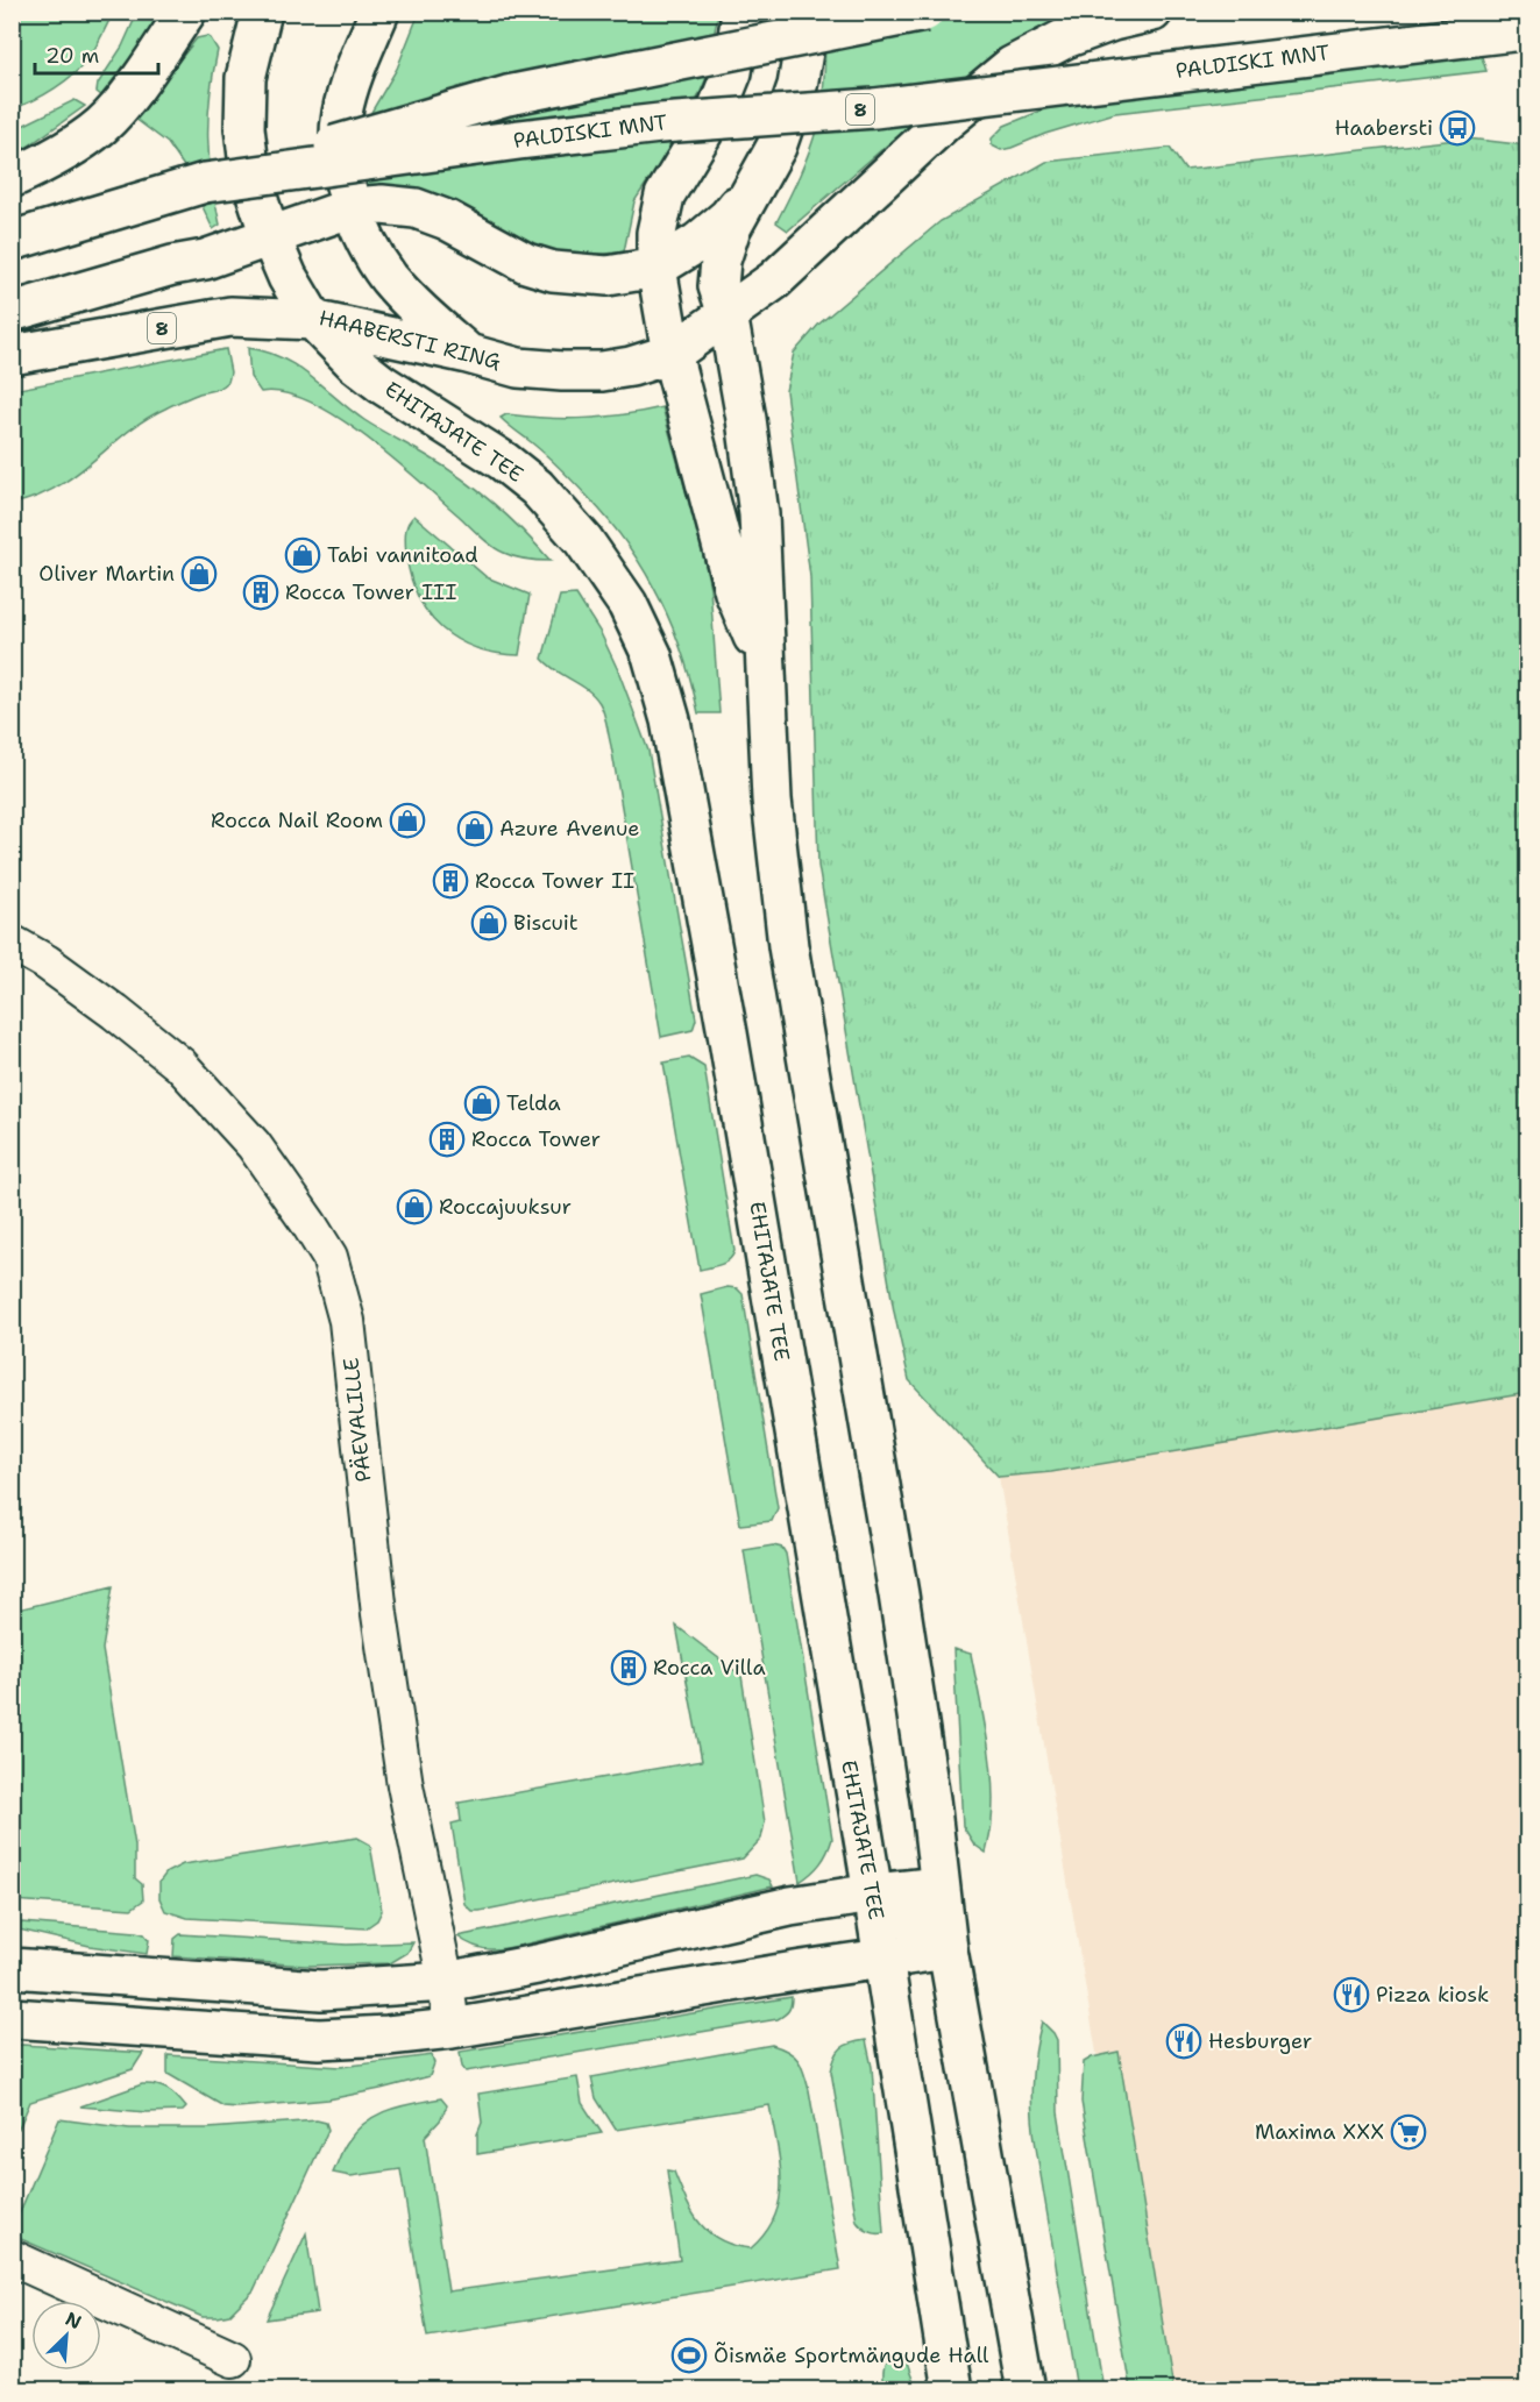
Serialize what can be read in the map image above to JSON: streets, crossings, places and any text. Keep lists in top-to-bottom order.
{
  "streets": {
    "main road": [
      "PALDISKI MNT",
      "8",
      "HAABERSTI RING",
      "EHITAJATE TEE"
    ],
    "street": ["PÄEVALILLE"]
  },
  "crossings": [
    ["8", "HAABERSTI RING"],
    ["8", "EHITAJATE TEE"],
    ["HAABERSTI RING", "EHITAJATE TEE"]
  ],
  "places": {
    "bus stop": ["Haabersti"],
    "shop": [
      "Tabi vannitoad",
      "Oliver Martin",
      "Rocca Nail Room",
      "Azure Avenue",
      "Biscuit",
      "Telda",
      "Roccajuuksur"
    ],
    "building": [
      "Rocca Tower III",
      "Rocca Tower II",
      "Rocca Tower",
      "Rocca Villa"
    ],
    "restaurant": ["Pizza kiosk", "Hesburger"],
    "supermarket": ["Maxima XXX"],
    "sports": ["Õismäe Sportmängude Hall"]
  },
  "scale_bar": "20 m",
  "north": "top right"
}
